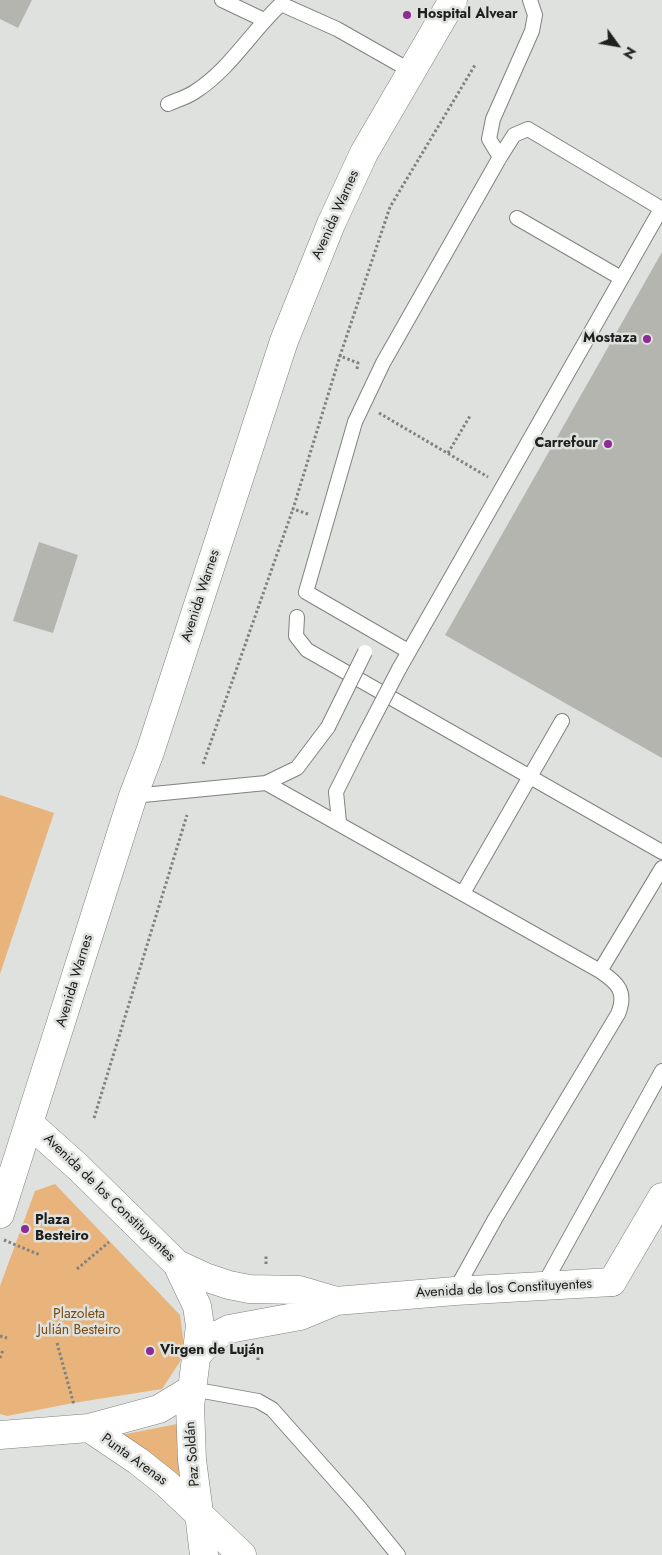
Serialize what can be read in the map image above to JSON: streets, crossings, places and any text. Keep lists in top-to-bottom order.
{
  "streets": {
    "street": [
      "Avenida Warnes",
      "Avenida de los Constituyentes",
      "Paz Soldán",
      "Punta Arenas"
    ]
  },
  "crossings": [
    ["Avenida Warnes", "Avenida de los Constituyentes"],
    ["Avenida de los Constituyentes", "Paz Soldán"],
    ["Paz Soldán", "Punta Arenas"]
  ],
  "parks": ["Plazoleta Julián Besteiro"],
  "places": [
    "Hospital Alvear",
    "Mostaza",
    "Carrefour",
    "Plaza Besteiro",
    "Virgen de Luján"
  ],
  "north": "bottom right"
}
